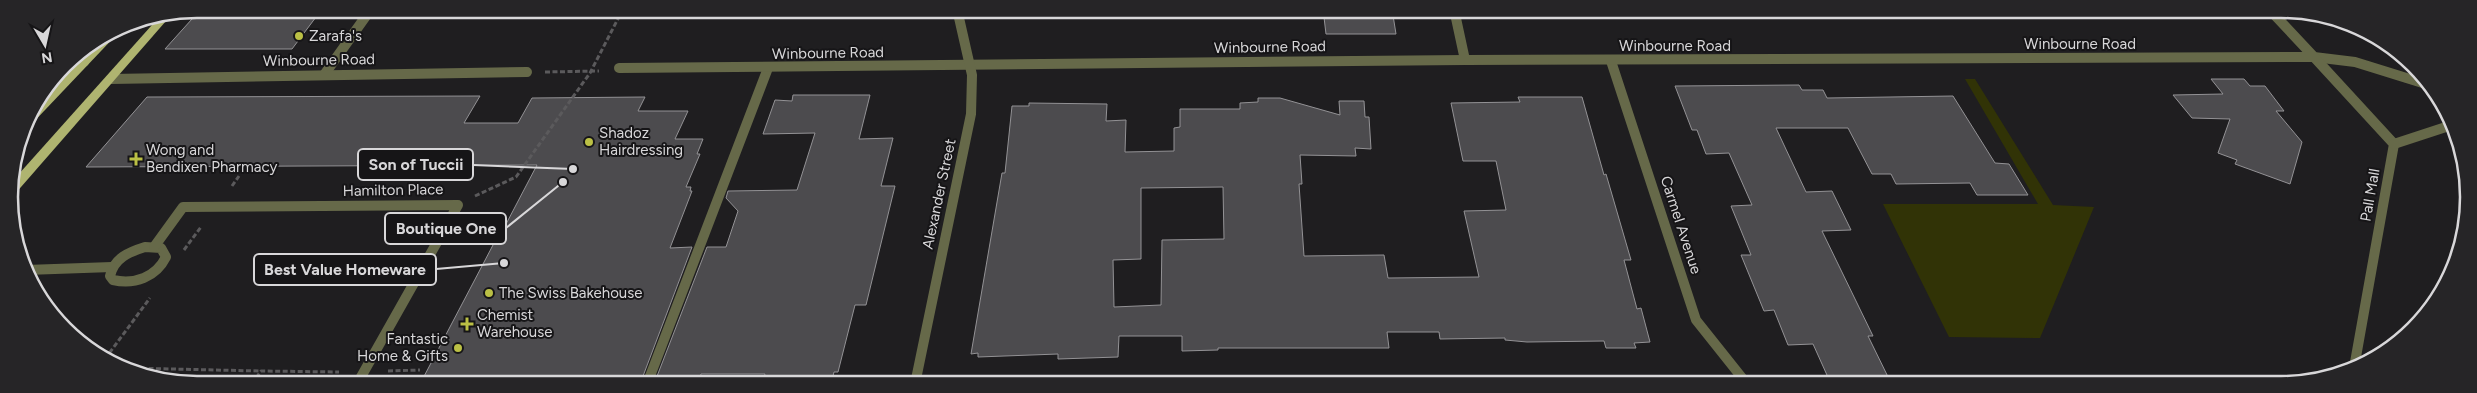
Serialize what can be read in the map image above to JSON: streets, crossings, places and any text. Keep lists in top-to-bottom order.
{
  "streets": {
    "street": [
      "Winbourne Road",
      "Hamilton Place",
      "Alexander Street",
      "Pall Mall",
      "Carmel Avenue"
    ]
  },
  "crossings": [
    ["Winbourne Road", "Alexander Street"],
    ["Winbourne Road", "Carmel Avenue"]
  ],
  "places": {
    "other": [
      "Zarafa's",
      "Shadoz Hairdressing",
      "Son of Tuccii",
      "Boutique One",
      "Best Value Homeware",
      "The Swiss Bakehouse",
      "Fantastic Home & Gifts"
    ],
    "health": ["Wong and Bendixen Pharmacy", "Chemist Warehouse"]
  },
  "north": "bottom"
}
